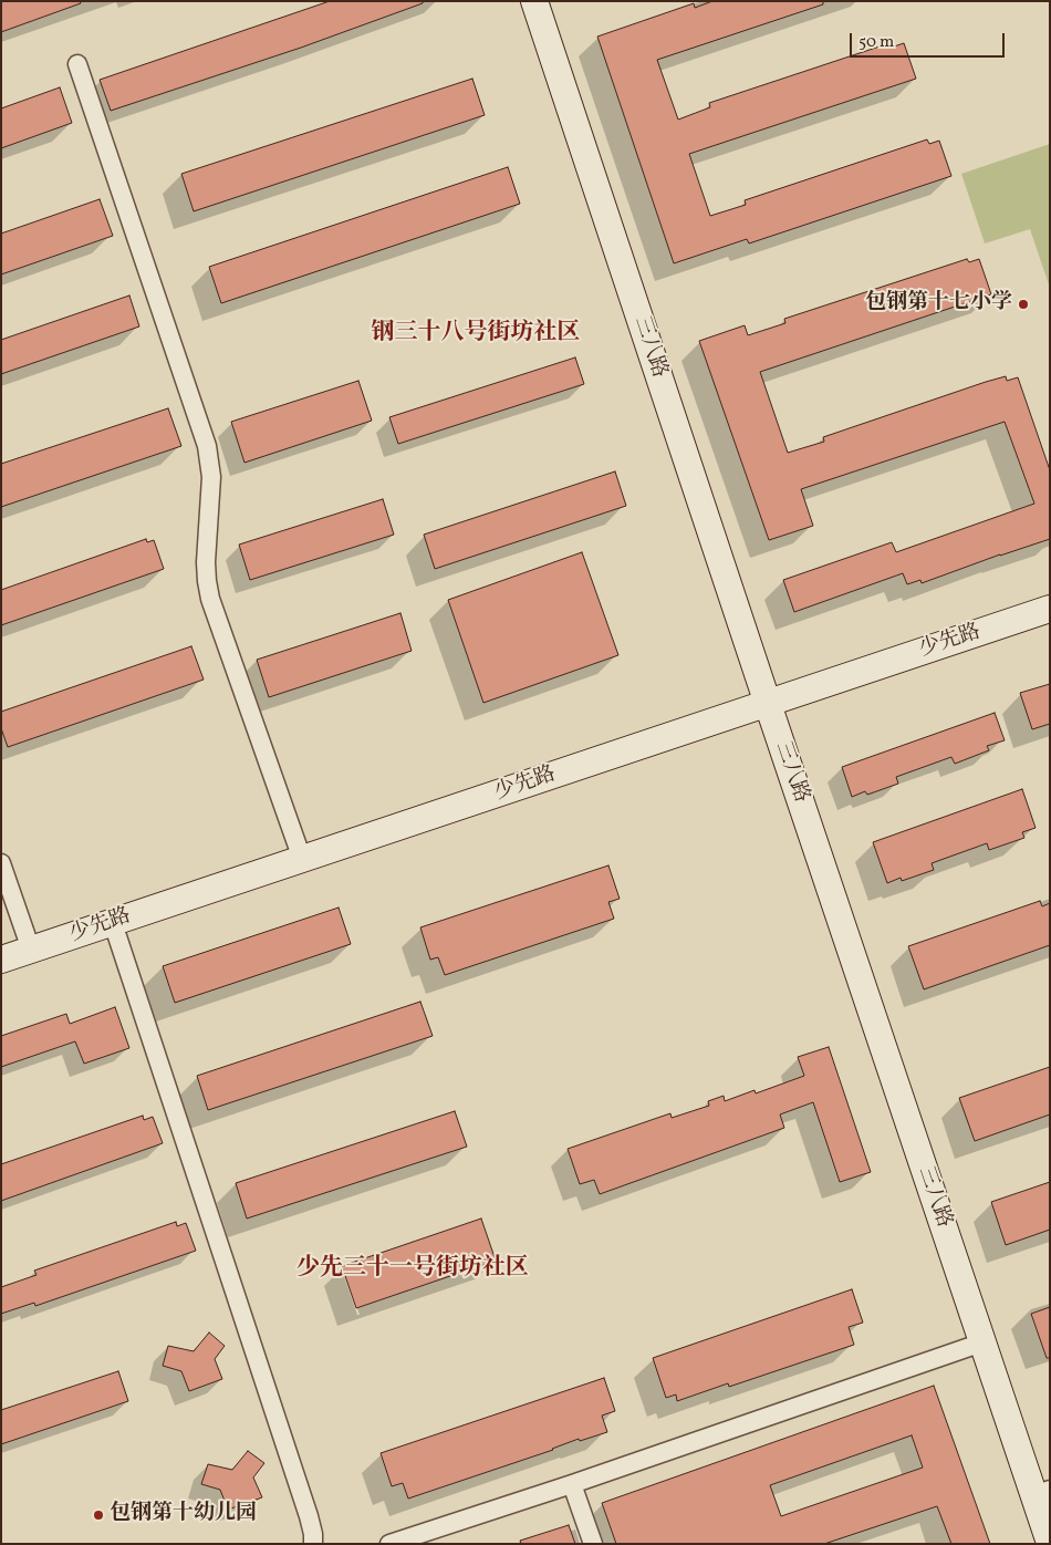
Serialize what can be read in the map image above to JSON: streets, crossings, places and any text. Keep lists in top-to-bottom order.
{
  "streets": {
    "main road": ["三八路", "少先路"]
  },
  "crossings": [
    ["三八路", "少先路"]
  ],
  "districts": ["钢三十八号街坊社区", "少先三十一号街坊社区"],
  "places": ["包钢第十七小学", "包钢第十幼儿园"],
  "scale_bar": "50 m"
}
